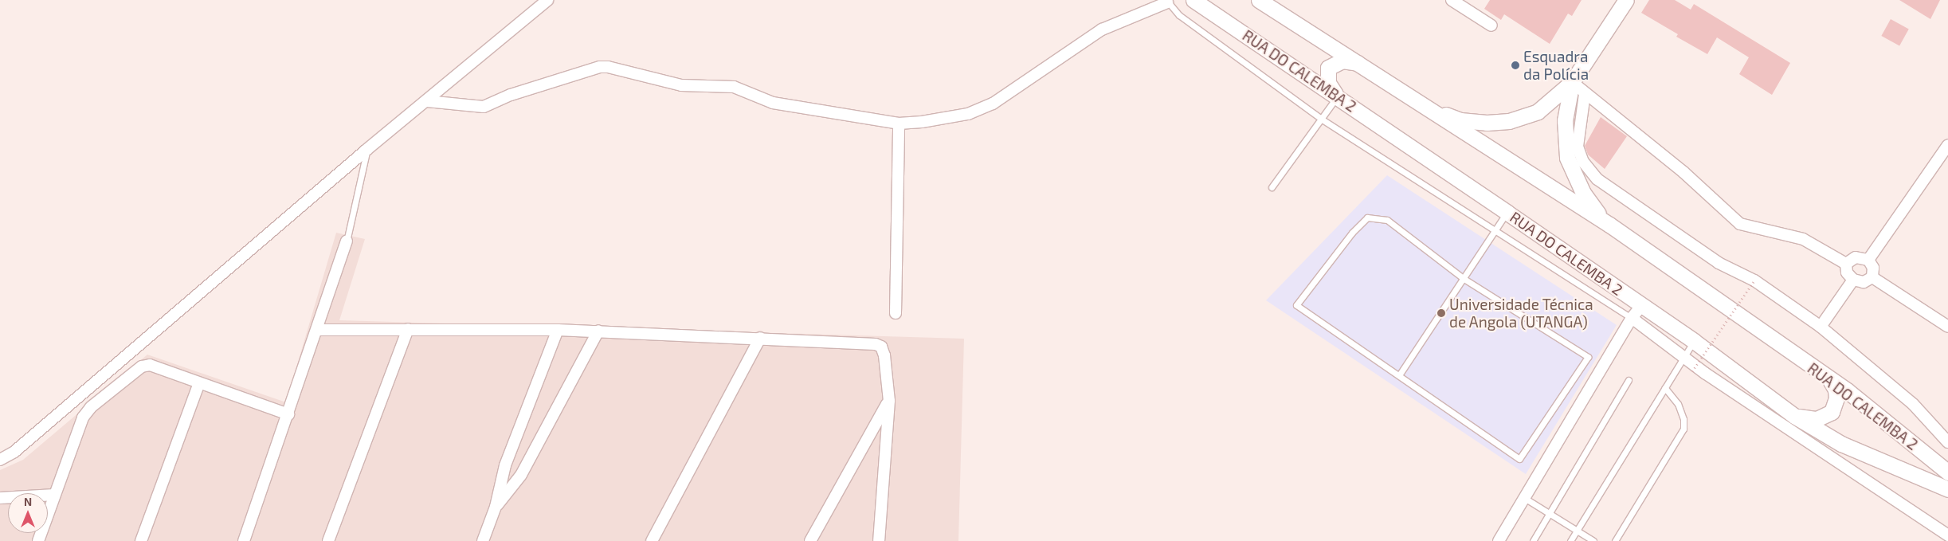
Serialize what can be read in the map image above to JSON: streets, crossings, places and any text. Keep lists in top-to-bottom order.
{
  "streets": {
    "main road": ["RUA DO CALEMBA 2"]
  },
  "places": ["Esquadra da Polícia", "Universidade Técnica de Angola (UTANGA)"],
  "north": "top"
}
